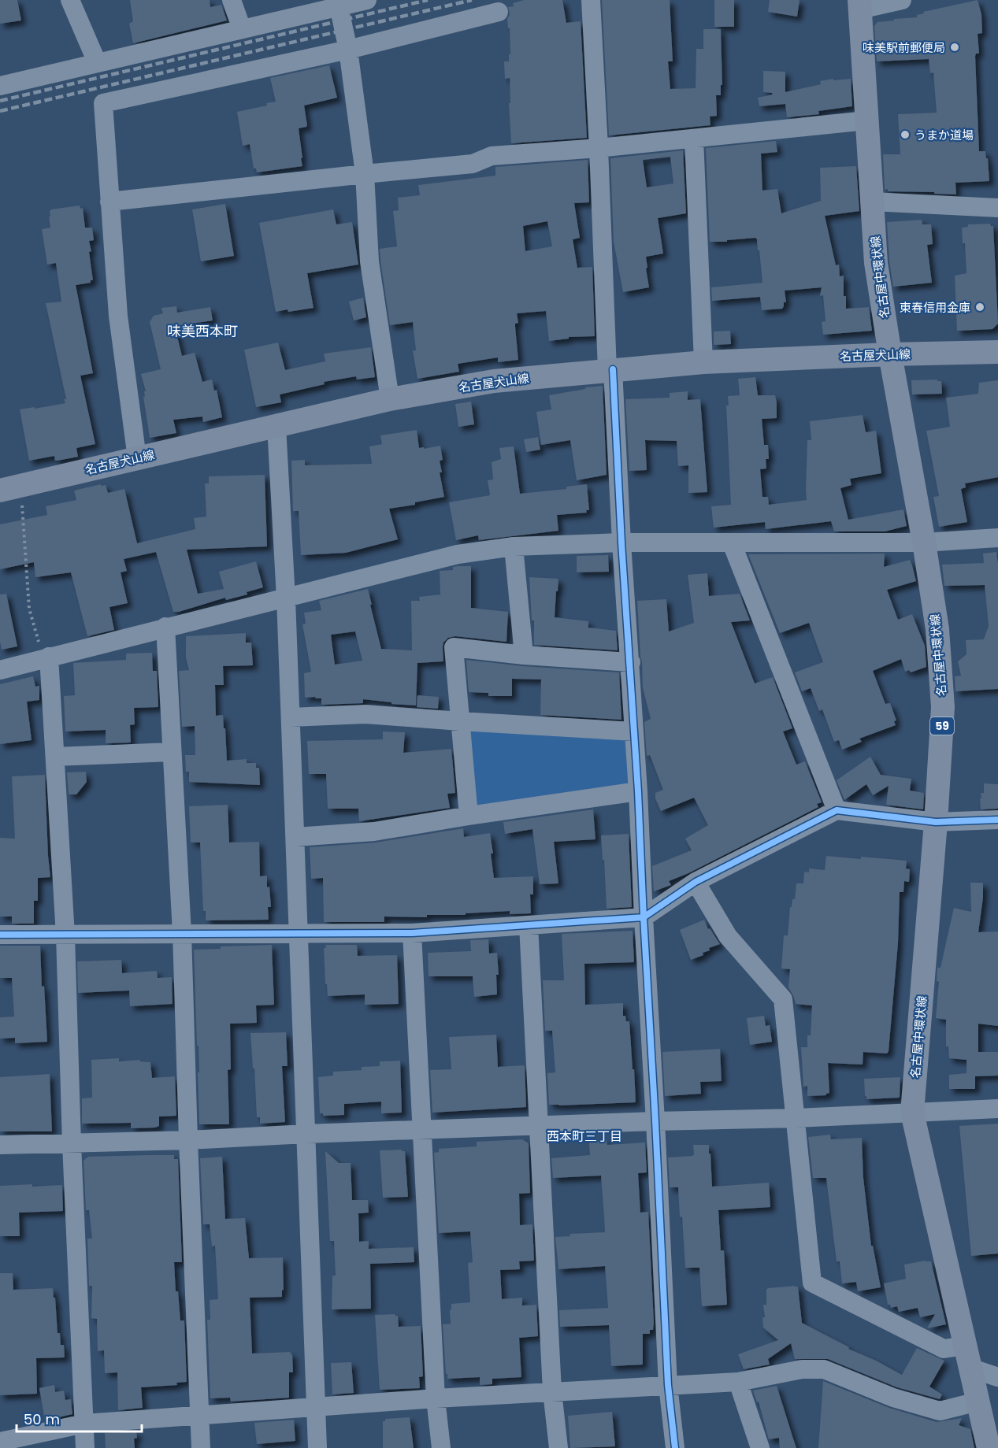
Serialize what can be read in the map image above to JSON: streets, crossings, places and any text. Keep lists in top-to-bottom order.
{
  "streets": {
    "main road": ["名古屋中環状線", "名古屋犬山線", "59"]
  },
  "crossings": [
    ["名古屋中環状線", "名古屋犬山線"]
  ],
  "districts": ["味美西本町", "西本町三丁目"],
  "places": ["味美駅前郵便局", "うまか道場", "東春信用金庫"],
  "scale_bar": "50 m"
}
